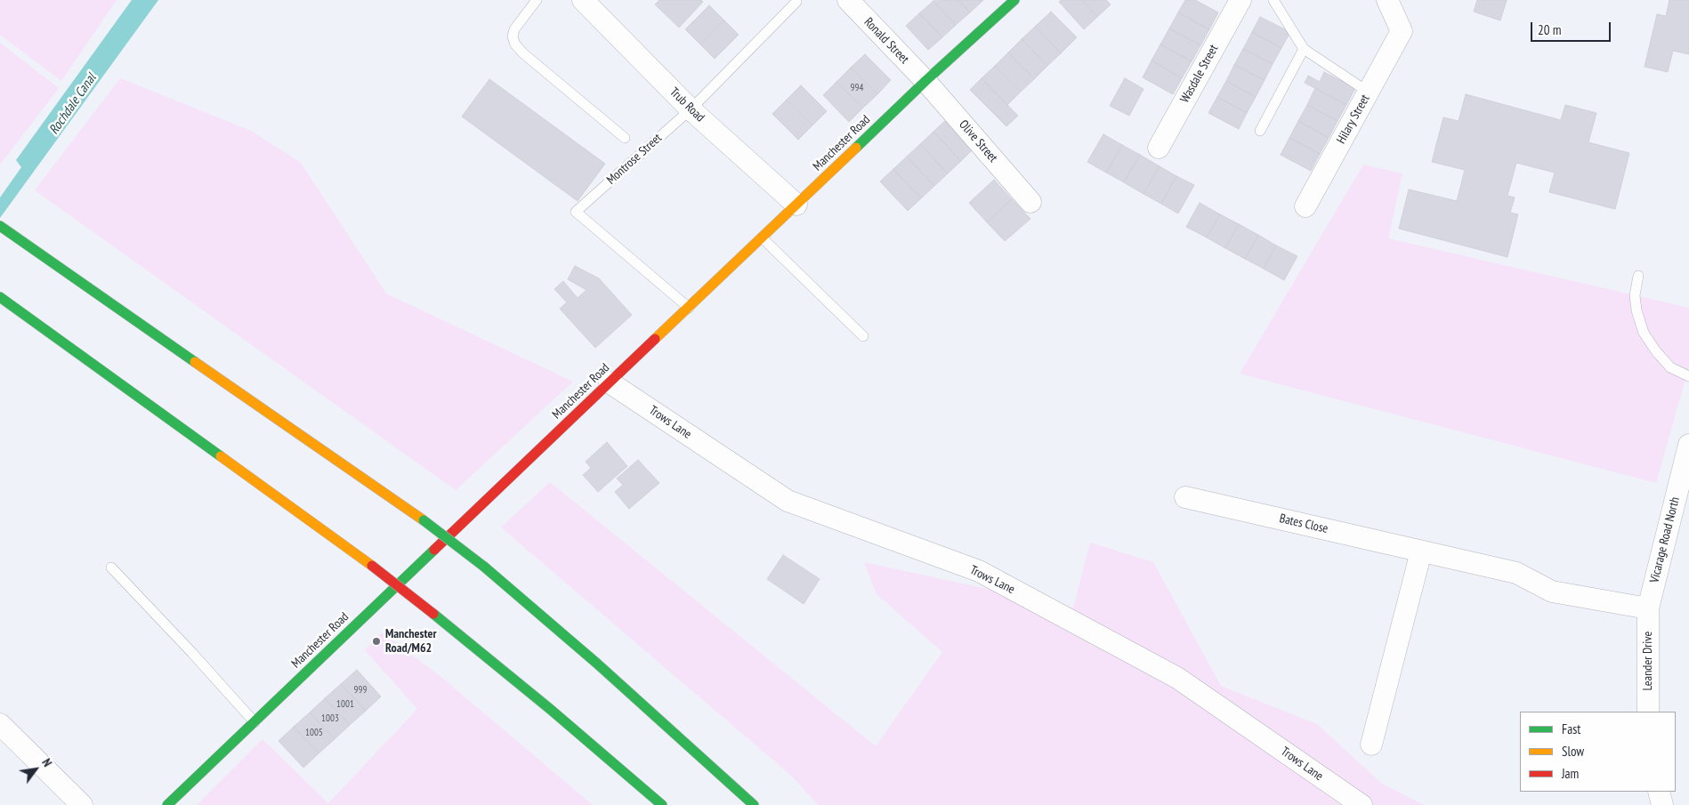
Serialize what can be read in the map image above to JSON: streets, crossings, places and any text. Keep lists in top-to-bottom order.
{
  "streets": {
    "main road": ["Manchester Road"],
    "street": [
      "Ronald Street",
      "Wasdale Street",
      "Trub Road",
      "Hilary Street",
      "Olive Street",
      "Trows Lane",
      "Bates Close",
      "Vicarage Road North",
      "Leander Drive"
    ],
    "lane": ["Montrose Street"]
  },
  "crossings": [
    ["Ronald Street", "Olive Street"],
    ["Ronald Street", "Manchester Road"],
    ["Trub Road", "Manchester Road"],
    ["Trub Road", "Montrose Street"],
    ["Olive Street", "Manchester Road"],
    ["Manchester Road", "Montrose Street"],
    ["Manchester Road", "Trows Lane"],
    ["Bates Close", "Vicarage Road North"],
    ["Bates Close", "Leander Drive"],
    ["Vicarage Road North", "Leander Drive"]
  ],
  "water": ["Rochdale Canal"],
  "places": ["Manchester Road/M62"],
  "house_numbers": [
    "994",
    "999",
    "1001",
    "1003",
    "1005"
  ],
  "legend": ["Fast", "Slow", "Jam"],
  "scale_bar": "20 m",
  "north": "top right"
}
